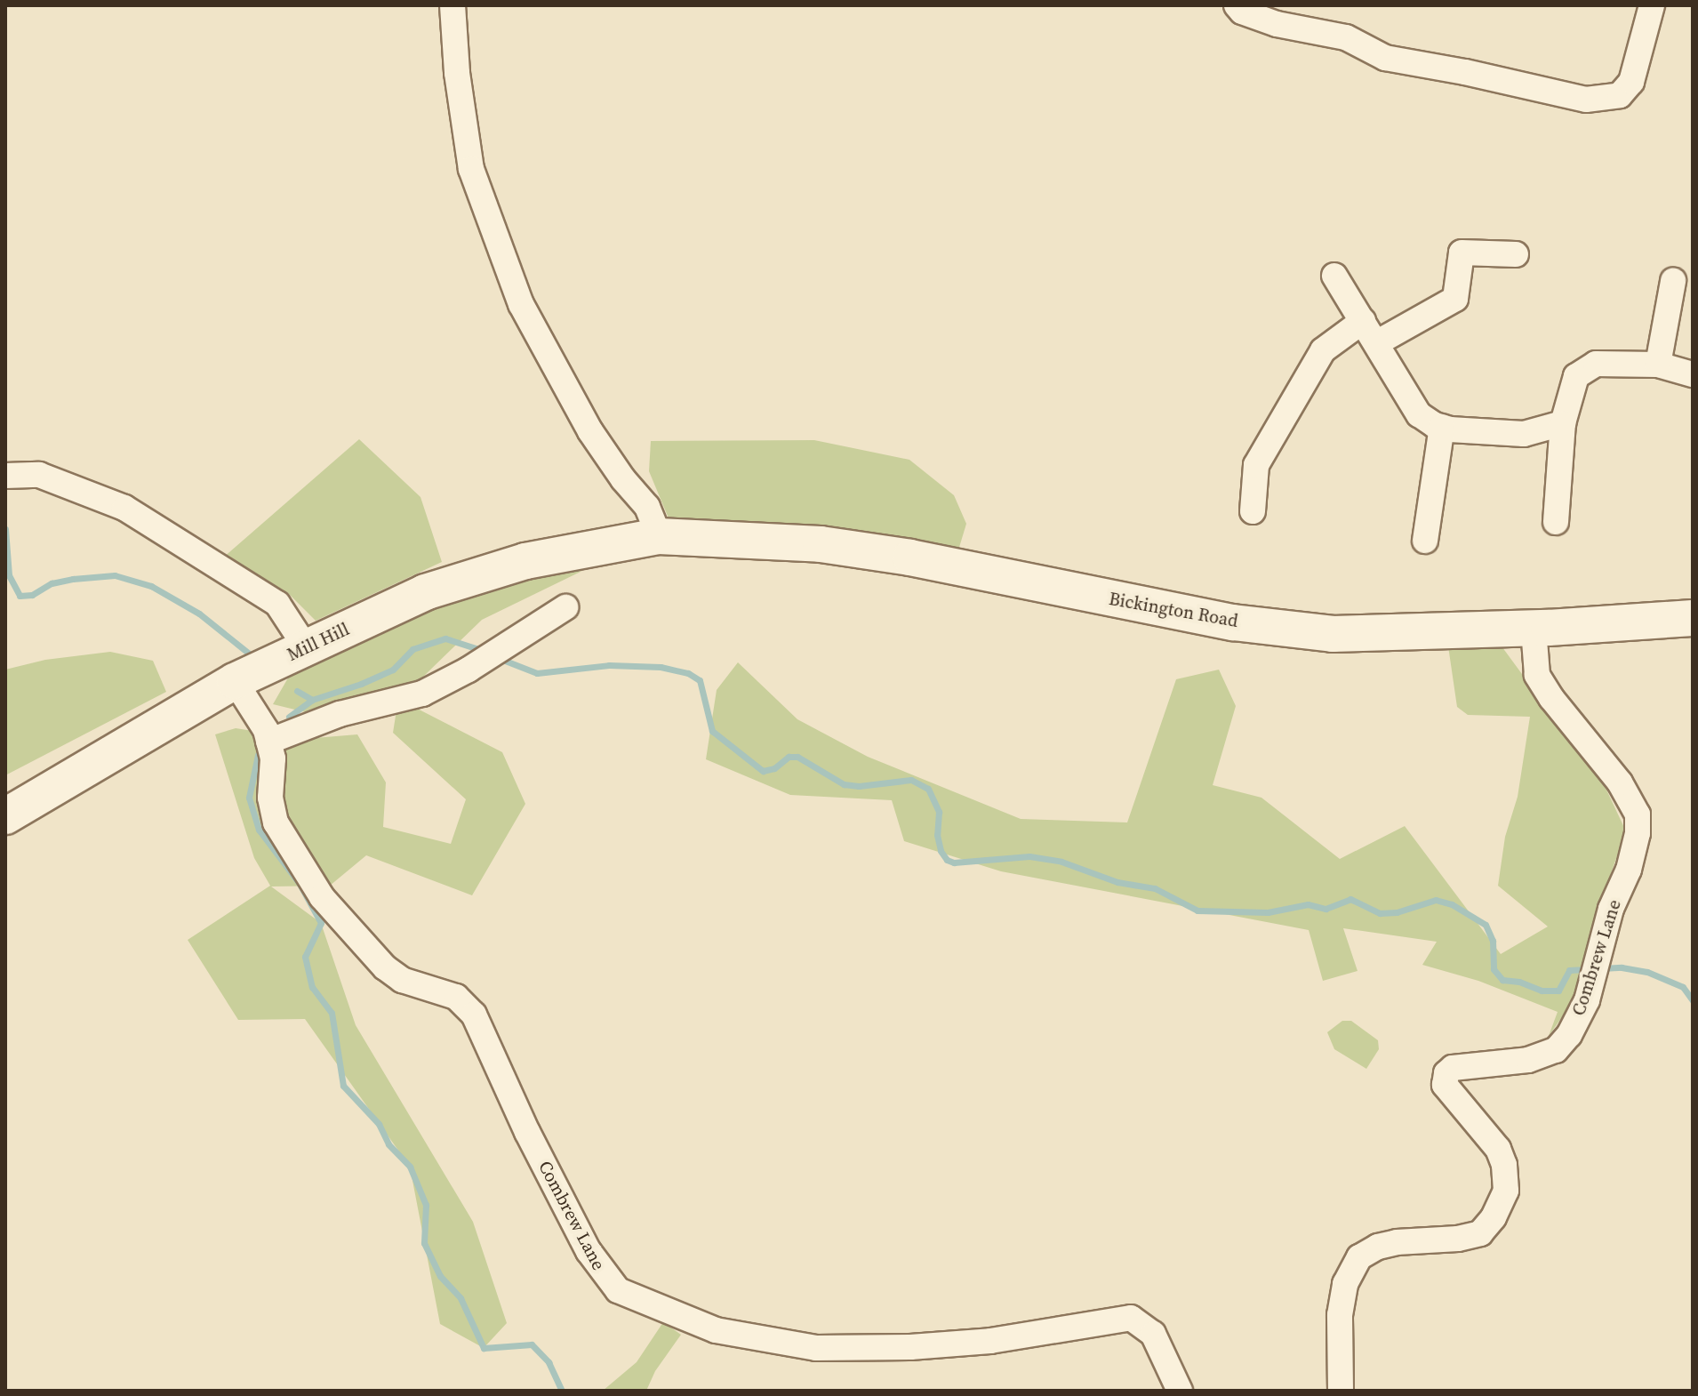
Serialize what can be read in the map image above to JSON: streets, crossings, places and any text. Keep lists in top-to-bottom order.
{
  "streets": {
    "main road": ["Bickington Road", "Mill Hill"],
    "street": ["Combrew Lane"]
  },
  "crossings": [
    ["Bickington Road", "Mill Hill"],
    ["Bickington Road", "Combrew Lane"],
    ["Mill Hill", "Combrew Lane"]
  ]
}
